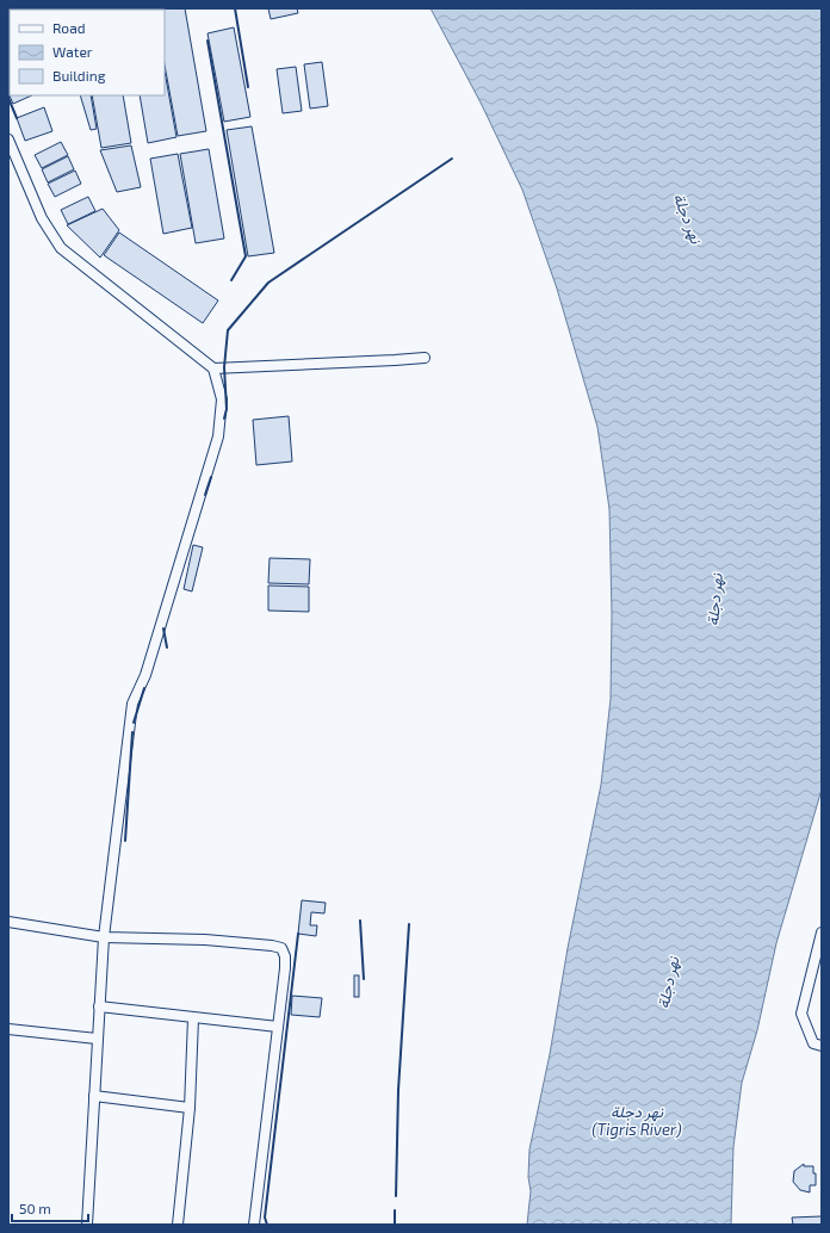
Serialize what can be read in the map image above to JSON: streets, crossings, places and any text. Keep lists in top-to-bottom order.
{
  "water": ["نهر دجلة", "نهر دجلة (Tigris River)"],
  "legend": ["Road", "Water", "Building"],
  "scale_bar": "50 m"
}
